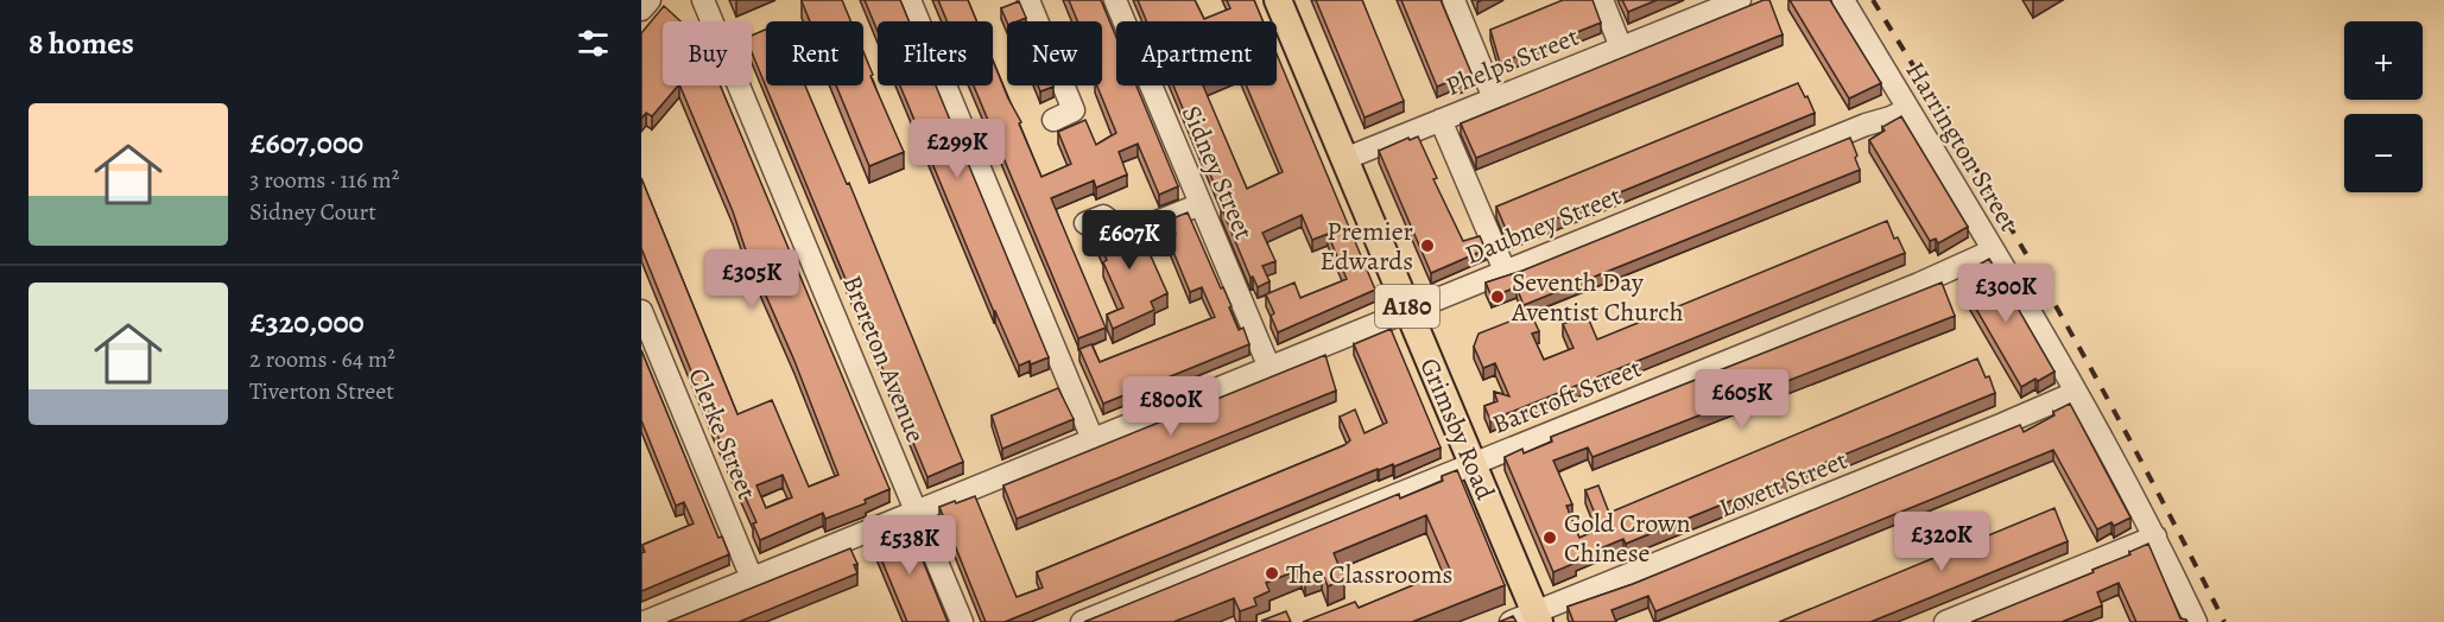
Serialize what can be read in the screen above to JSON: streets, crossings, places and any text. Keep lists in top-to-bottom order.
{
  "streets": {
    "main road": ["A180", "Grimsby Road"],
    "street": [
      "Phelps Street",
      "Harrington Street",
      "Sidney Street",
      "Daubney Street",
      "Brereton Avenue",
      "Barcroft Street",
      "Clerke Street",
      "Lovett Street"
    ]
  },
  "crossings": [
    ["Phelps Street", "Grimsby Road"],
    ["Harrington Street", "Daubney Street"],
    ["Harrington Street", "Barcroft Street"],
    ["Harrington Street", "Lovett Street"],
    ["Sidney Street", "Daubney Street"],
    ["Daubney Street", "Brereton Avenue"],
    ["Daubney Street", "Grimsby Road"],
    ["Daubney Street", "Clerke Street"],
    ["Barcroft Street", "Grimsby Road"],
    ["Grimsby Road", "Lovett Street"]
  ],
  "places": [
    "Premier Edwards",
    "Seventh Day Aventist Church",
    "Gold Crown Chinese",
    "The Classrooms"
  ],
  "page": {
    "heading": "8 homes",
    "map_buttons": ["+", "−"],
    "chip": [
      "Buy",
      "Rent",
      "Filters",
      "New",
      "Apartment"
    ],
    "list": [
      {
        "name": "£607,000",
        "note": "3 rooms · 116 m² · Sidney Court"
      },
      {
        "name": "£320,000",
        "note": "2 rooms · 64 m² · Tiverton Street"
      }
    ],
    "price": [
      "£299K",
      "£607K",
      "£305K",
      "£300K",
      "£605K",
      "£800K",
      "£320K",
      "£538K"
    ]
  }
}
